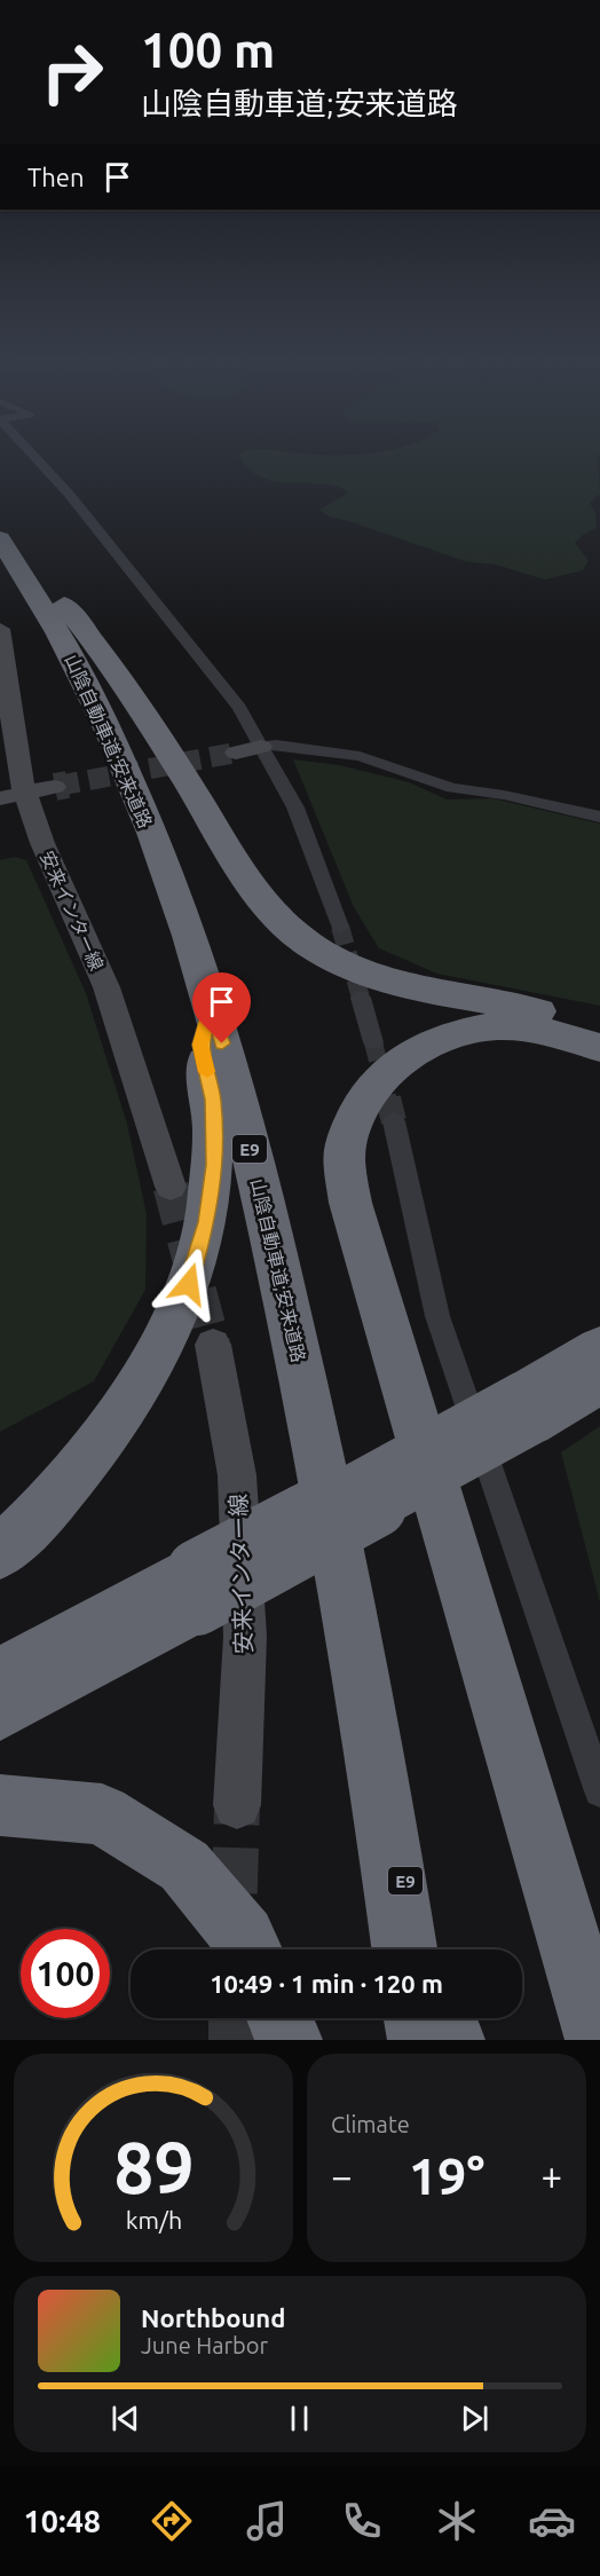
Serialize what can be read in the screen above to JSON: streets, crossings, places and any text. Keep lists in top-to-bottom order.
{
  "streets": {
    "highway": ["山陰自動車道;安来道路", "E9"],
    "main road": ["安来インター線"]
  },
  "page": {
    "turn": ["100 m", "山陰自動車道;安来道路"],
    "then": "Then",
    "limit": "100",
    "trip": "10:49 · 1 min · 120 m",
    "tile": "Climate",
    "heat": ["−", "19°", "+"],
    "song": ["Northbound", "June Harbor"],
    "tabs": "10:48",
    "gauge": ["89", "km/h"]
  }
}
